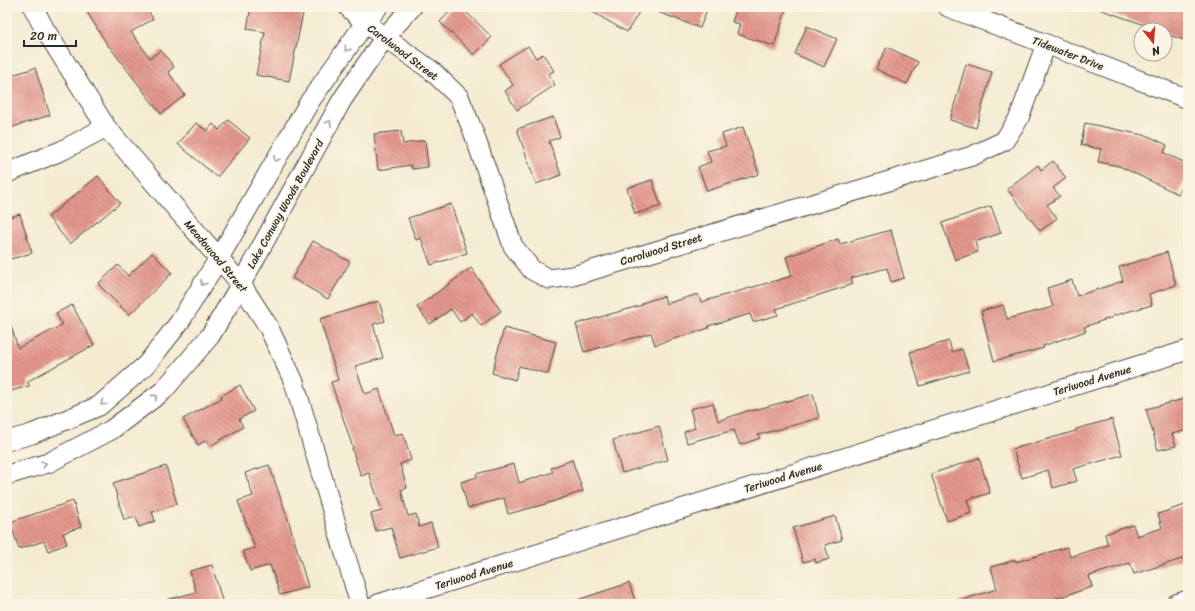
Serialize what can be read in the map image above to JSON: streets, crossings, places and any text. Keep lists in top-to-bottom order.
{
  "streets": {
    "street": [
      "Carolwood Street",
      "Tidewater Drive",
      "Lake Conway Woods Boulevard",
      "Meadowood Street",
      "Teriwood Avenue"
    ]
  },
  "crossings": [
    ["Carolwood Street", "Tidewater Drive"],
    ["Carolwood Street", "Lake Conway Woods Boulevard"],
    ["Lake Conway Woods Boulevard", "Meadowood Street"]
  ],
  "scale_bar": "20 m",
  "north": "bottom"
}
